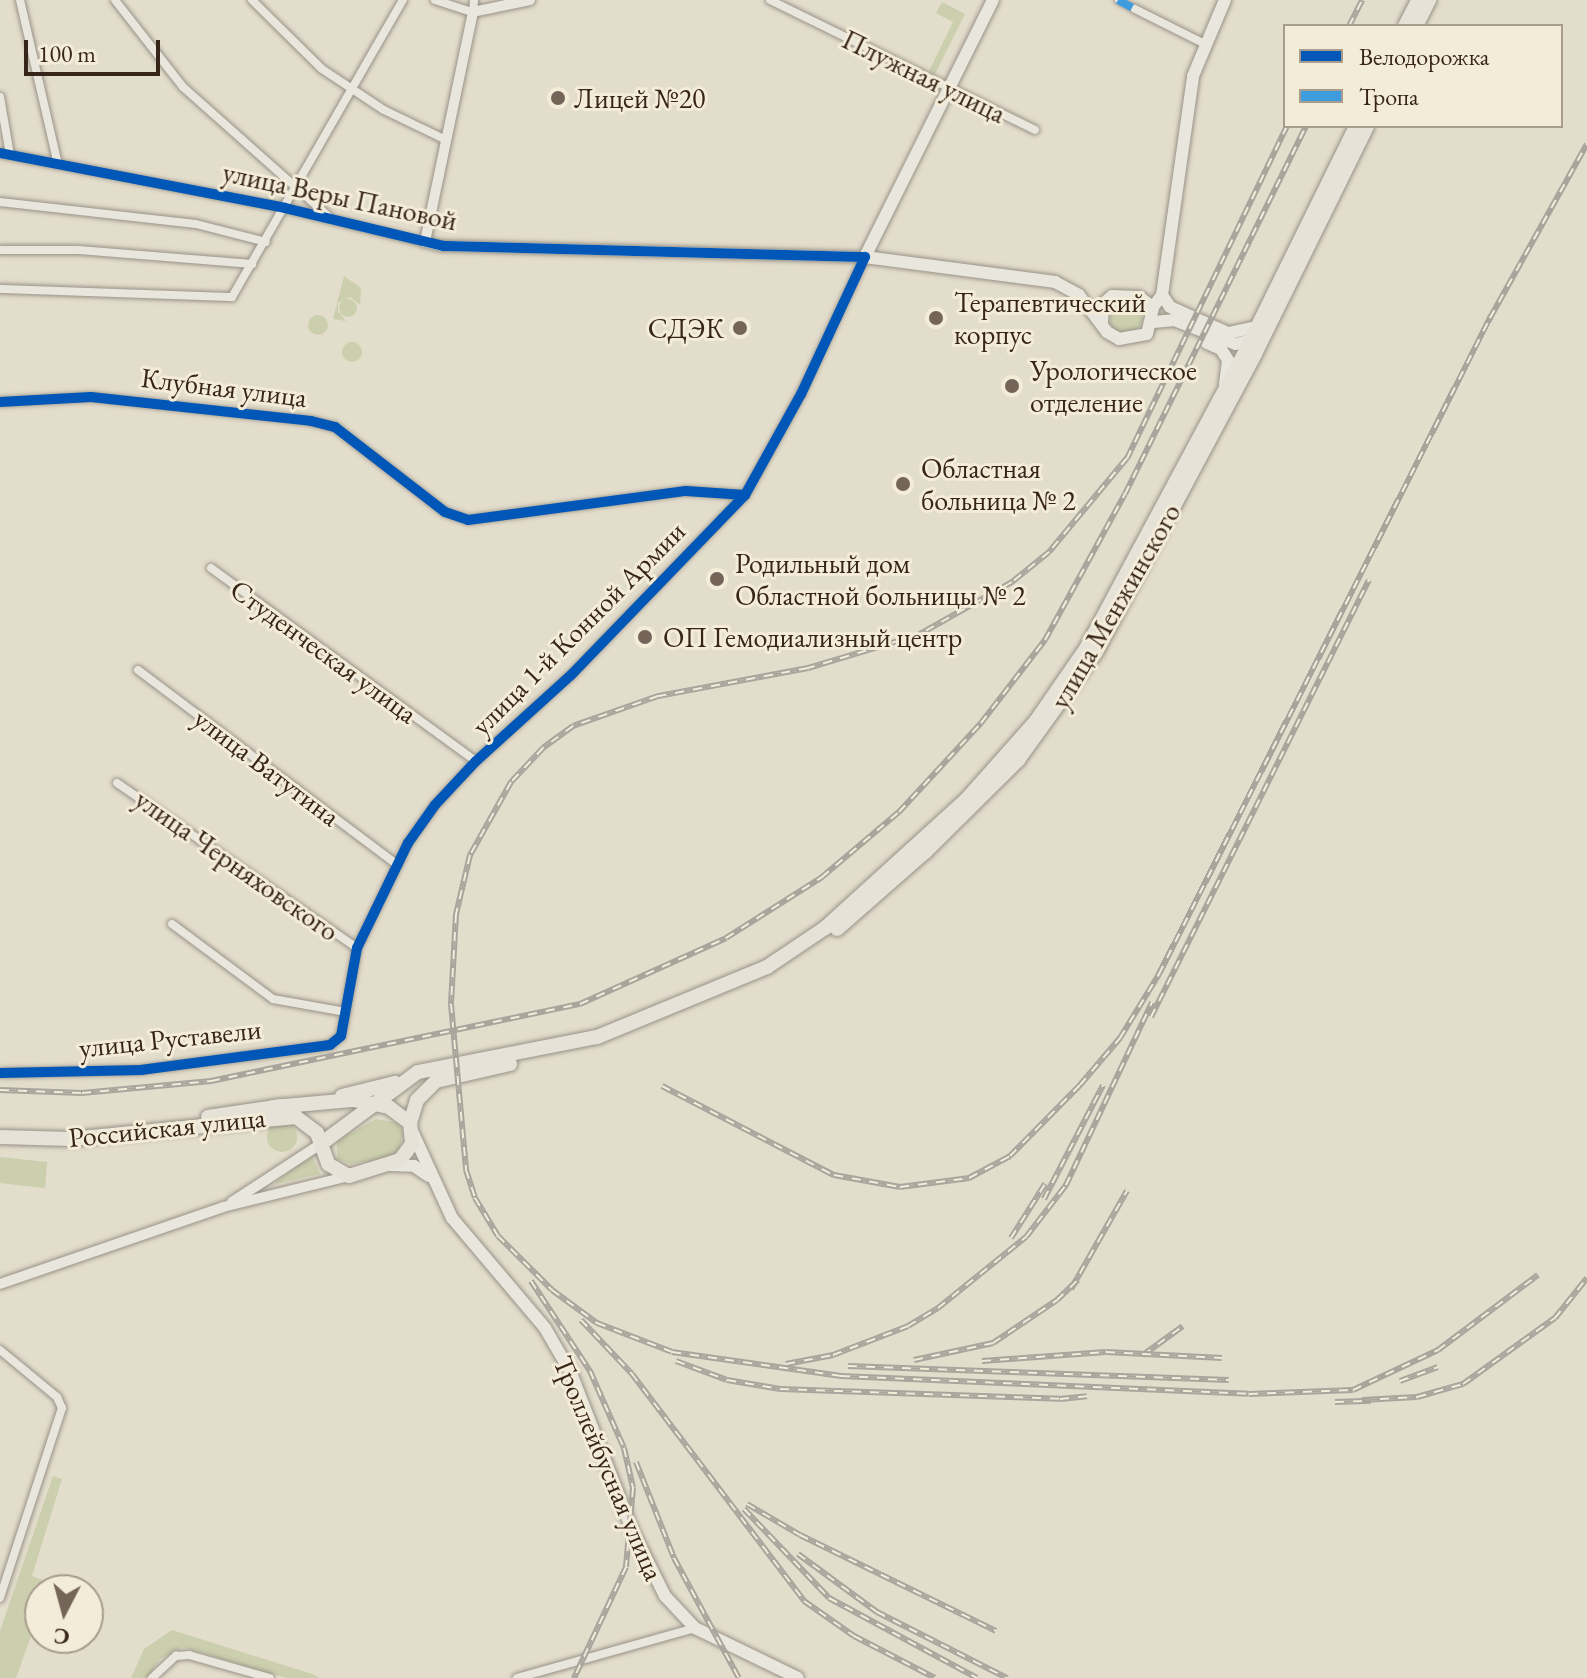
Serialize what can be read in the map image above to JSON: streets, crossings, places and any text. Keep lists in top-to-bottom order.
{
  "streets": {
    "main road": [
      "улица Веры Пановой",
      "улица Менжинского",
      "улица 1-й Конной Армии",
      "Российская улица",
      "Троллейбусная улица"
    ],
    "street": [
      "Плужная улица",
      "Клубная улица",
      "Студенческая улица",
      "улица Ватутина",
      "улица Черняховского",
      "улица Руставели"
    ]
  },
  "crossings": [
    ["Плужная улица", "улица 1-й Конной Армии"],
    ["улица Веры Пановой", "улица 1-й Конной Армии"],
    ["Клубная улица", "улица 1-й Конной Армии"],
    ["улица 1-й Конной Армии", "Студенческая улица"],
    ["улица 1-й Конной Армии", "улица Ватутина"],
    ["улица 1-й Конной Армии", "улица Черняховского"],
    ["улица 1-й Конной Армии", "улица Руставели"],
    ["Российская улица", "Троллейбусная улица"]
  ],
  "places": [
    "Лицей №20",
    "Терапевтический корпус",
    "СДЭК",
    "Урологическое отделение",
    "Областная больница № 2",
    "Родильный дом Областной больницы № 2",
    "ОП Гемодиализный центр"
  ],
  "legend": ["Велодорожка", "Тропа"],
  "scale_bar": "100 m",
  "north": "bottom"
}
